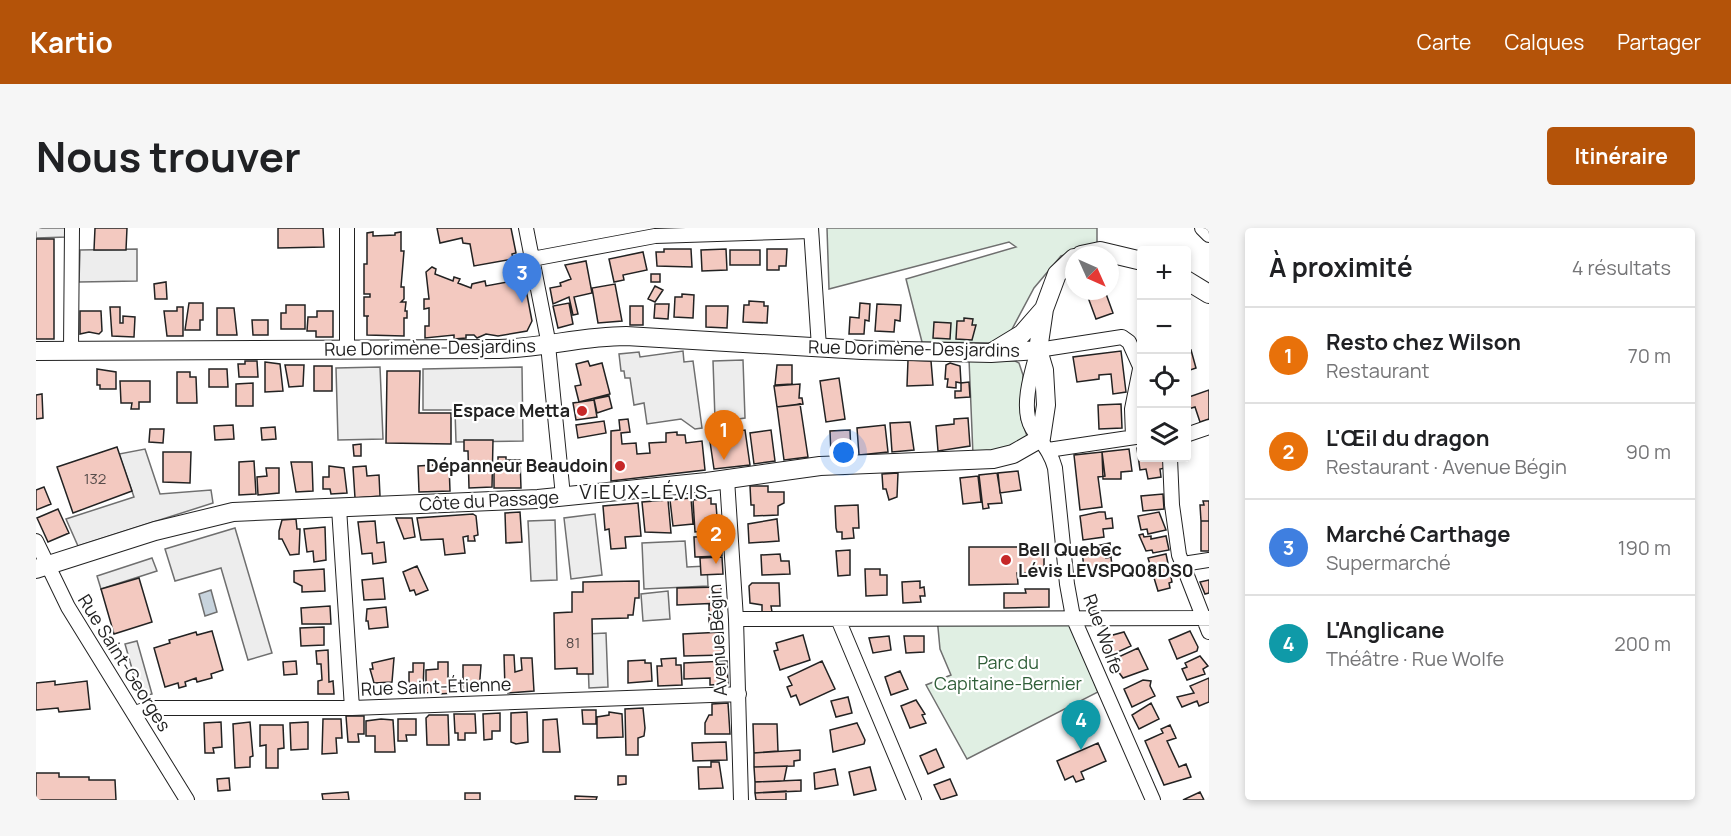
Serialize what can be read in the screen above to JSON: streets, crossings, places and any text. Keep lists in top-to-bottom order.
{
  "streets": {
    "main road": ["Rue Dorimène-Desjardins", "Côte du Passage"],
    "street": [
      "Rue Wolfe",
      "Avenue Bégin",
      "Rue Saint-Georges",
      "Rue Saint-Étienne"
    ]
  },
  "crossings": [
    ["Côte du Passage", "Rue Wolfe"],
    ["Côte du Passage", "Avenue Bégin"],
    ["Côte du Passage", "Rue Saint-Georges"],
    ["Avenue Bégin", "Rue Saint-Étienne"],
    ["Rue Saint-Georges", "Rue Saint-Étienne"]
  ],
  "districts": ["VIEUX-LÉVIS"],
  "parks": ["Parc du Capitaine-Bernier"],
  "places": ["Espace Metta", "Dépanneur Beaudoin", "Bell Quebec Lévis LEVSPQ08DS0"],
  "house_numbers": ["132", "81"],
  "north": "bottom right",
  "page": {
    "header": "Kartio",
    "nav": ["Carte", "Calques", "Partager"],
    "title": "Nous trouver",
    "buttons": "Itinéraire",
    "heading": ["À proximité", "4 résultats"],
    "map_buttons": ["+", "−"],
    "pins": [
      "3",
      "1",
      "2",
      "4"
    ],
    "list": [
      {
        "mark": "1",
        "name": "Resto chez Wilson",
        "note": "Restaurant",
        "value": "70 m"
      },
      {
        "mark": "2",
        "name": "L'Œil du dragon",
        "note": "Restaurant · Avenue Bégin",
        "value": "90 m"
      },
      {
        "mark": "3",
        "name": "Marché Carthage",
        "note": "Supermarché",
        "value": "190 m"
      },
      {
        "mark": "4",
        "name": "L'Anglicane",
        "note": "Théâtre · Rue Wolfe",
        "value": "200 m"
      }
    ]
  }
}
